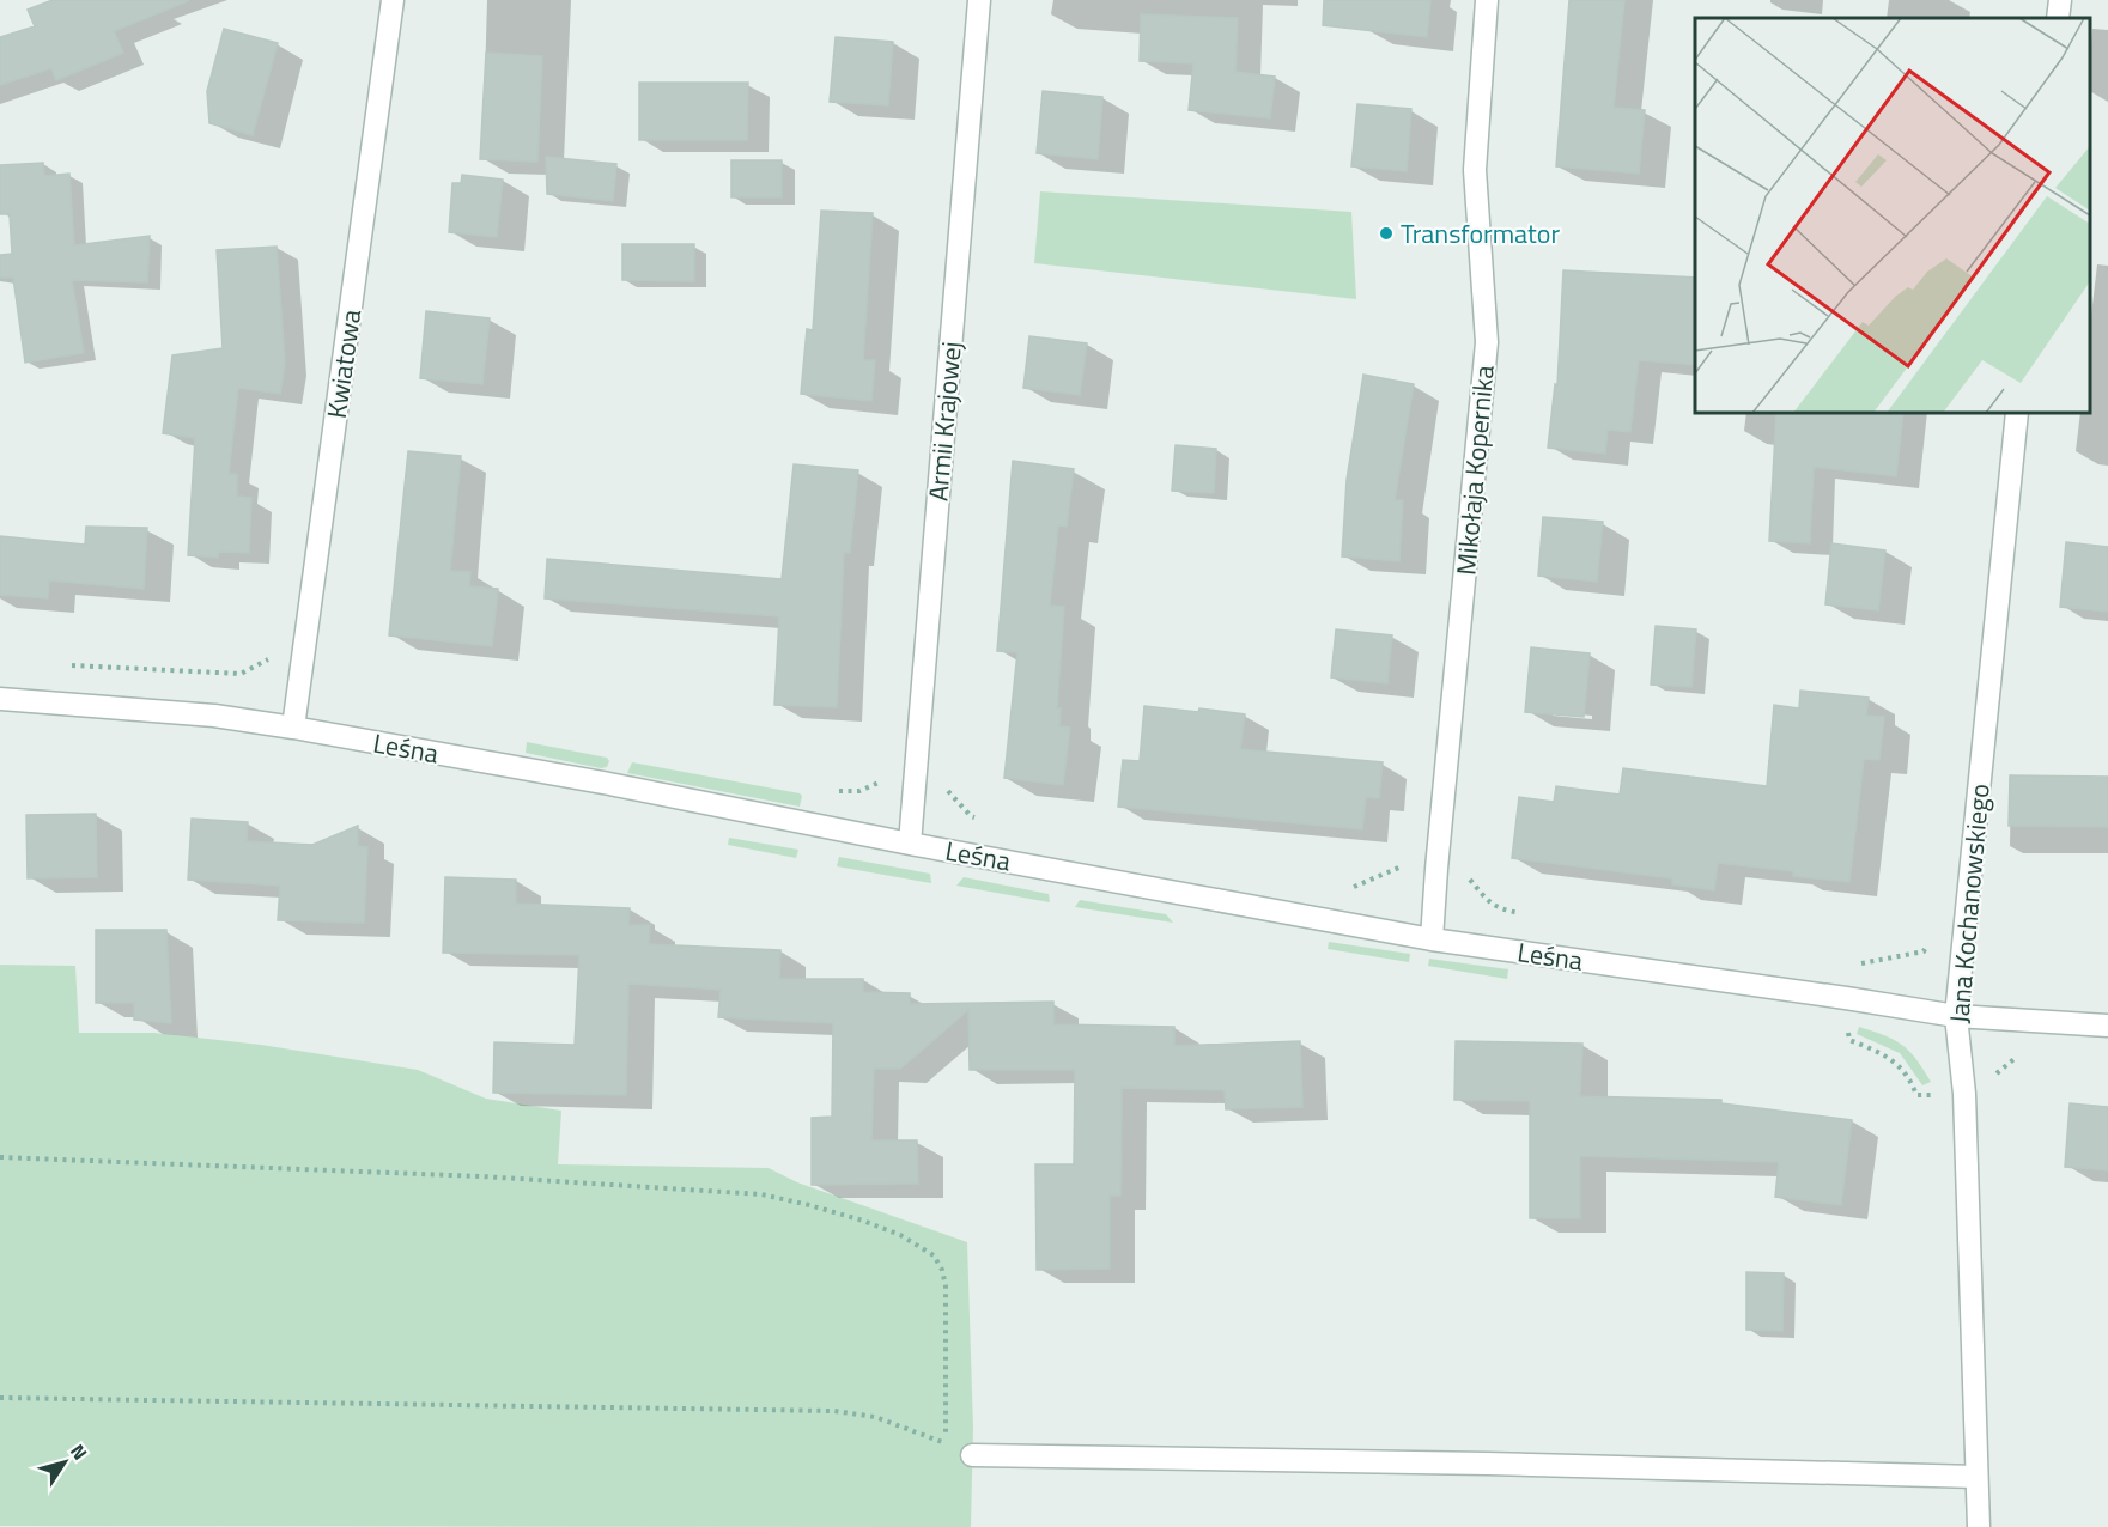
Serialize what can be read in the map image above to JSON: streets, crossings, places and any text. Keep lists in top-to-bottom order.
{
  "streets": {
    "street": [
      "Kwiatowa",
      "Armii Krajowej",
      "Mikołaja Kopernika",
      "Leśna",
      "Jana Kochanowskiego"
    ]
  },
  "crossings": [
    ["Kwiatowa", "Leśna"],
    ["Armii Krajowej", "Leśna"],
    ["Mikołaja Kopernika", "Leśna"],
    ["Leśna", "Jana Kochanowskiego"]
  ],
  "places": ["Transformator"],
  "north": "top right"
}
